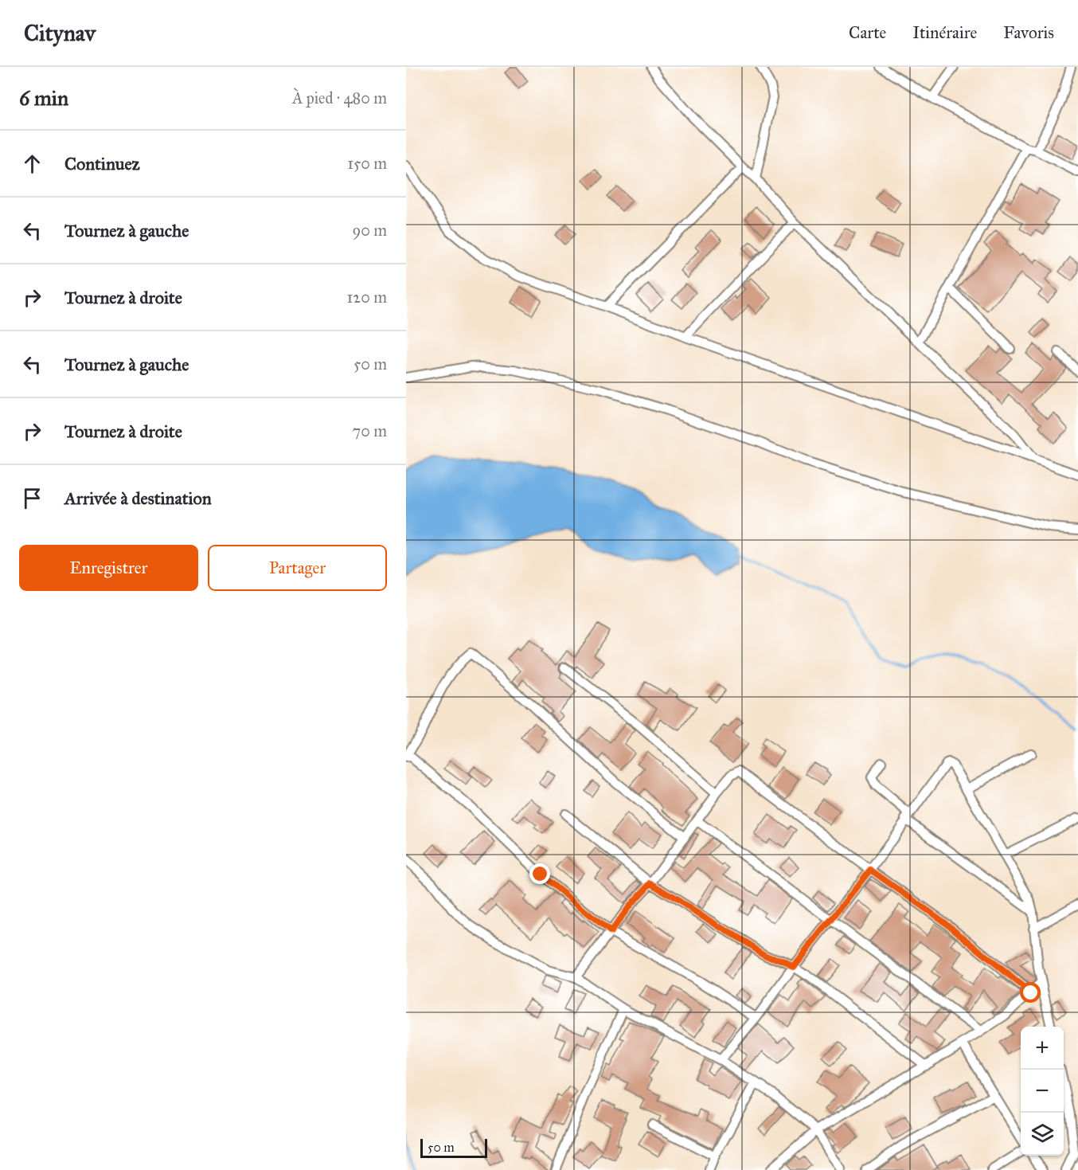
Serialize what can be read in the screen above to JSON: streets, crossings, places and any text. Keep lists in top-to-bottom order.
{
  "scale_bar": "50 m",
  "page": {
    "header": "Citynav",
    "nav": ["Carte", "Itinéraire", "Favoris"],
    "heading": ["6 min", "À pied · 480 m"],
    "list": [
      ["Continuez", "150 m"],
      ["Tournez à gauche", "90 m"],
      ["Tournez à droite", "120 m"],
      ["Tournez à gauche", "50 m"],
      ["Tournez à droite", "70 m"],
      "Arrivée à destination"
    ],
    "buttons": ["Enregistrer", "Partager"],
    "map_buttons": ["+", "−"],
    "scale": "50 m"
  }
}
